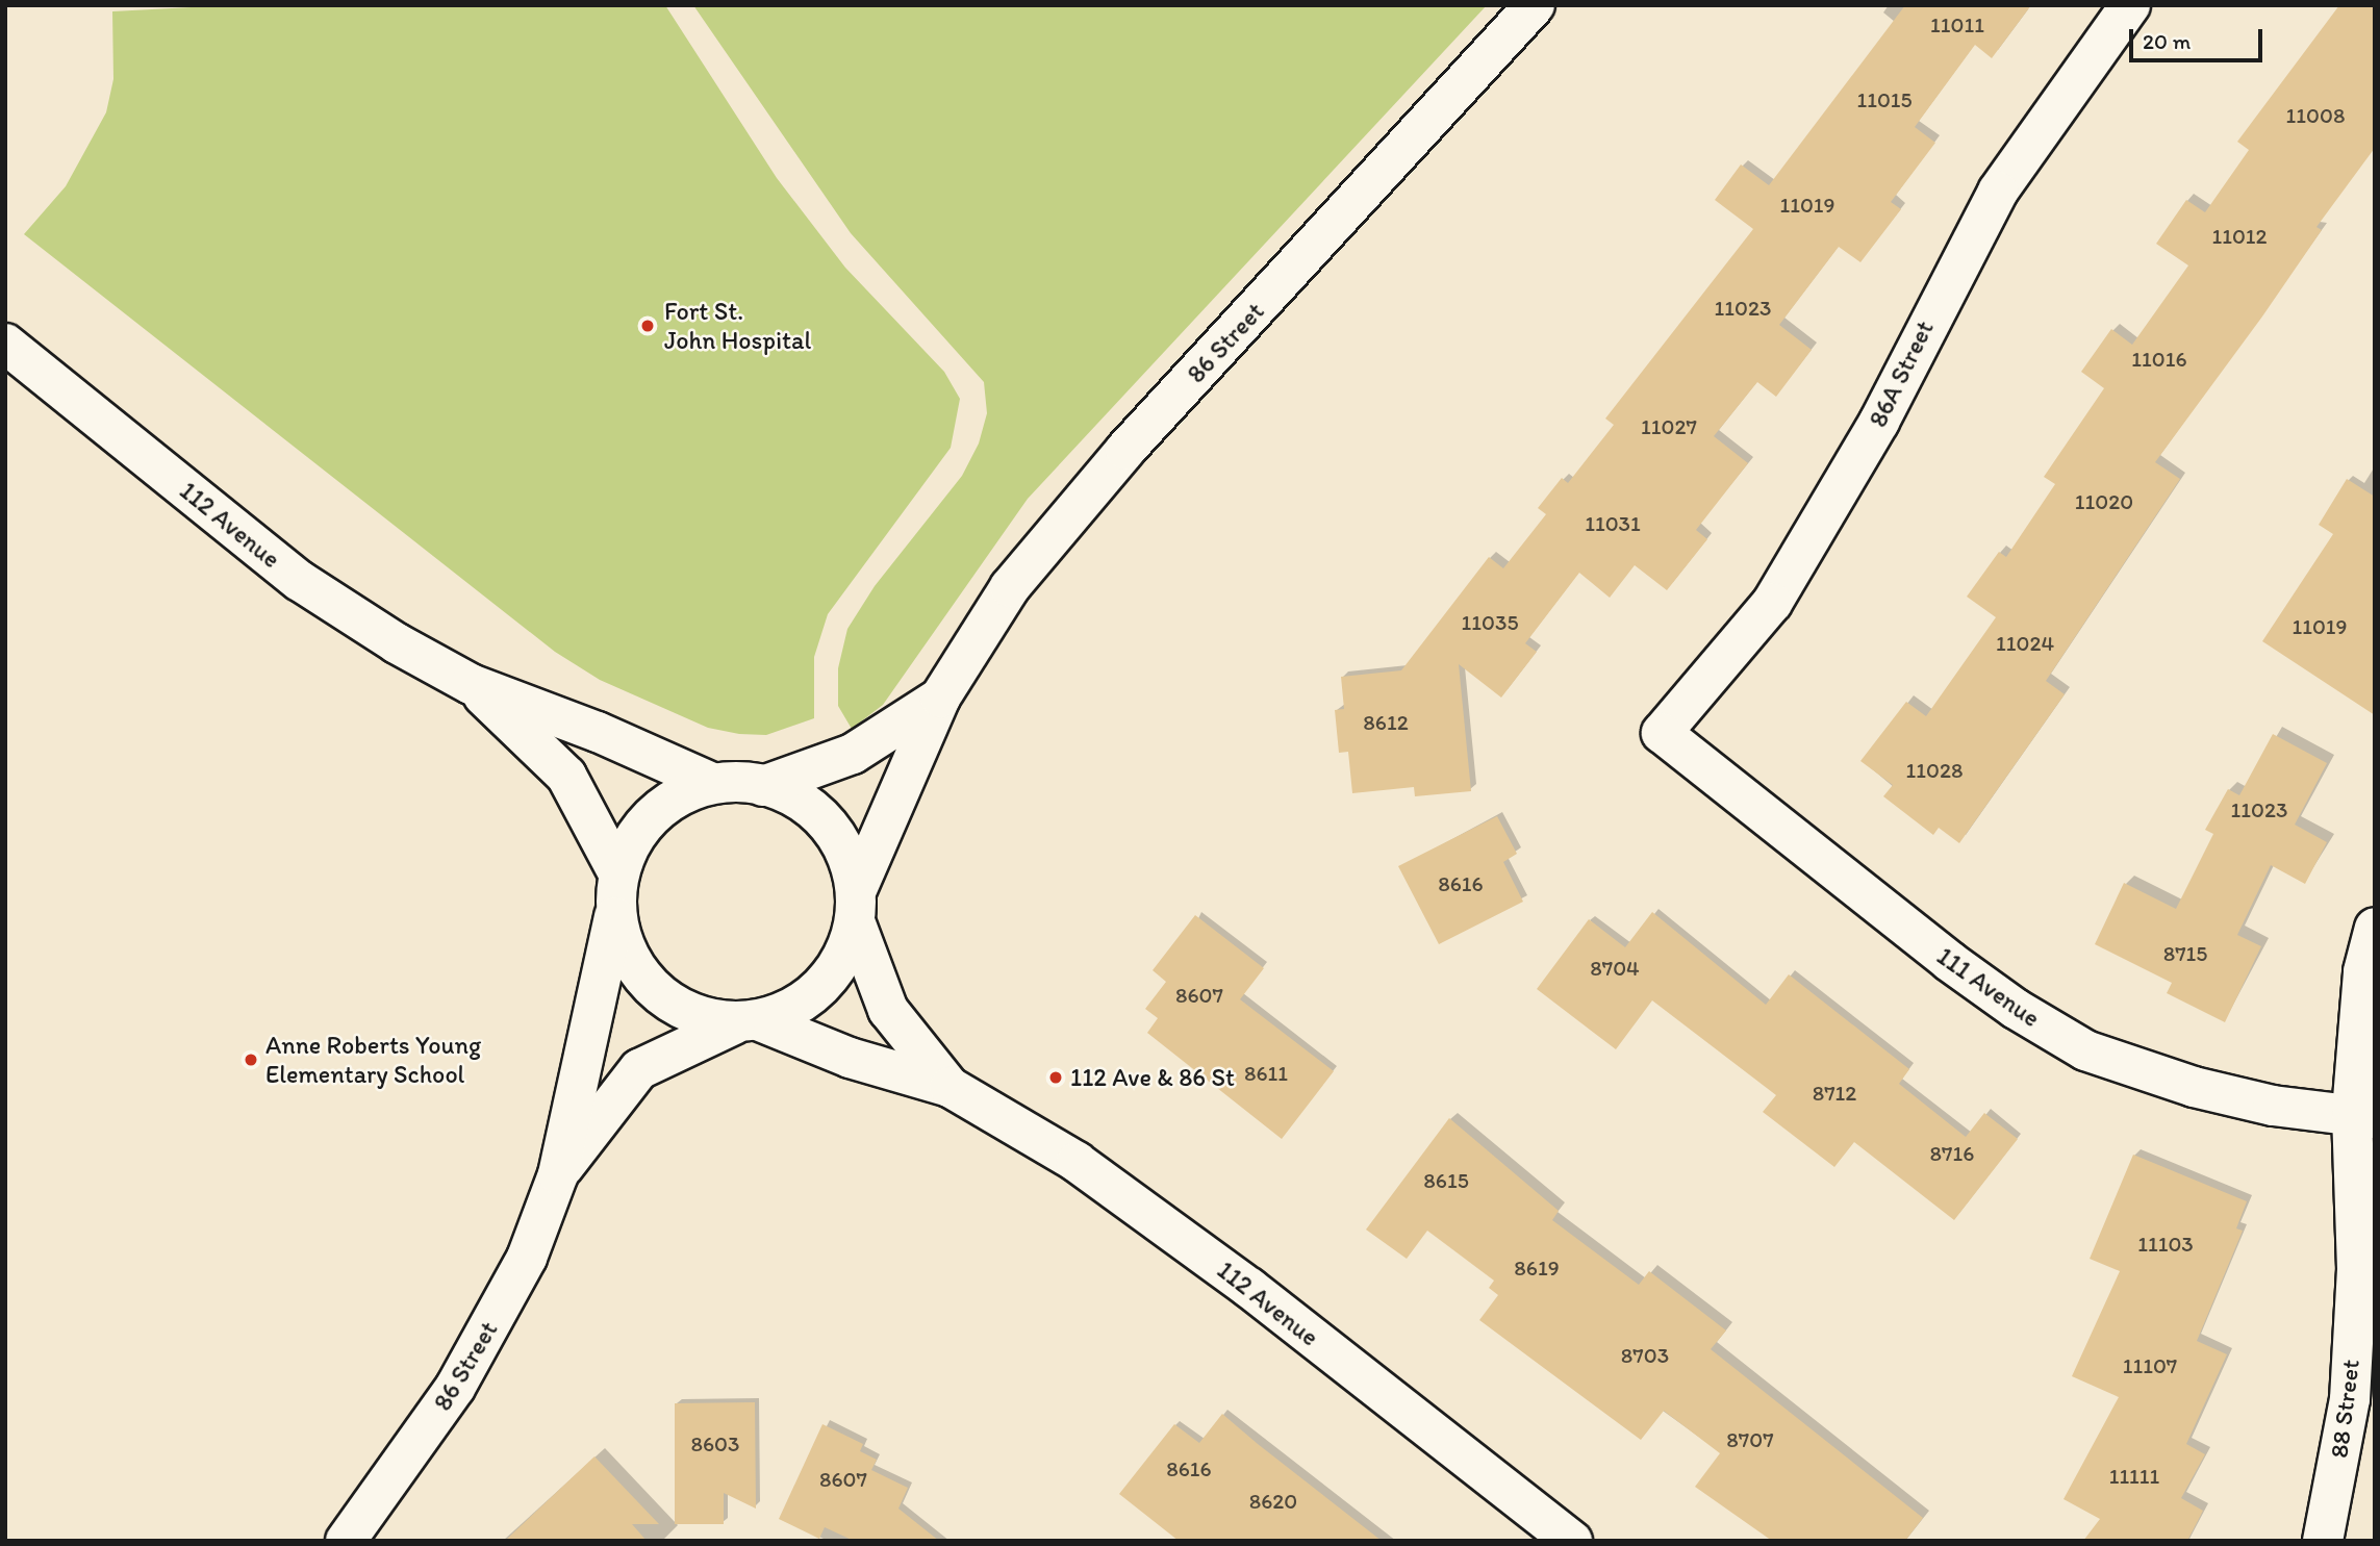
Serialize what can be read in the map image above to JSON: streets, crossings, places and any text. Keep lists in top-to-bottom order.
{
  "streets": {
    "street": [
      "86 Street",
      "86A Street",
      "112 Avenue",
      "111 Avenue",
      "88 Street"
    ]
  },
  "crossings": [
    ["86 Street", "112 Avenue"],
    ["86A Street", "111 Avenue"],
    ["111 Avenue", "88 Street"]
  ],
  "places": ["Fort St. John Hospital", "Anne Roberts Young Elementary School", "112 Ave & 86 St"],
  "house_numbers": [
    "11011",
    "11015",
    "11008",
    "11019",
    "11012",
    "11023",
    "11016",
    "11027",
    "11020",
    "11031",
    "11035",
    "11019",
    "11024",
    "8612",
    "11028",
    "11023",
    "8616",
    "8715",
    "8704",
    "8607",
    "8611",
    "8712",
    "8716",
    "8615",
    "11103",
    "8619",
    "8703",
    "11107",
    "8707",
    "8603",
    "8616",
    "11111",
    "8607",
    "8620"
  ],
  "scale_bar": "20 m"
}
